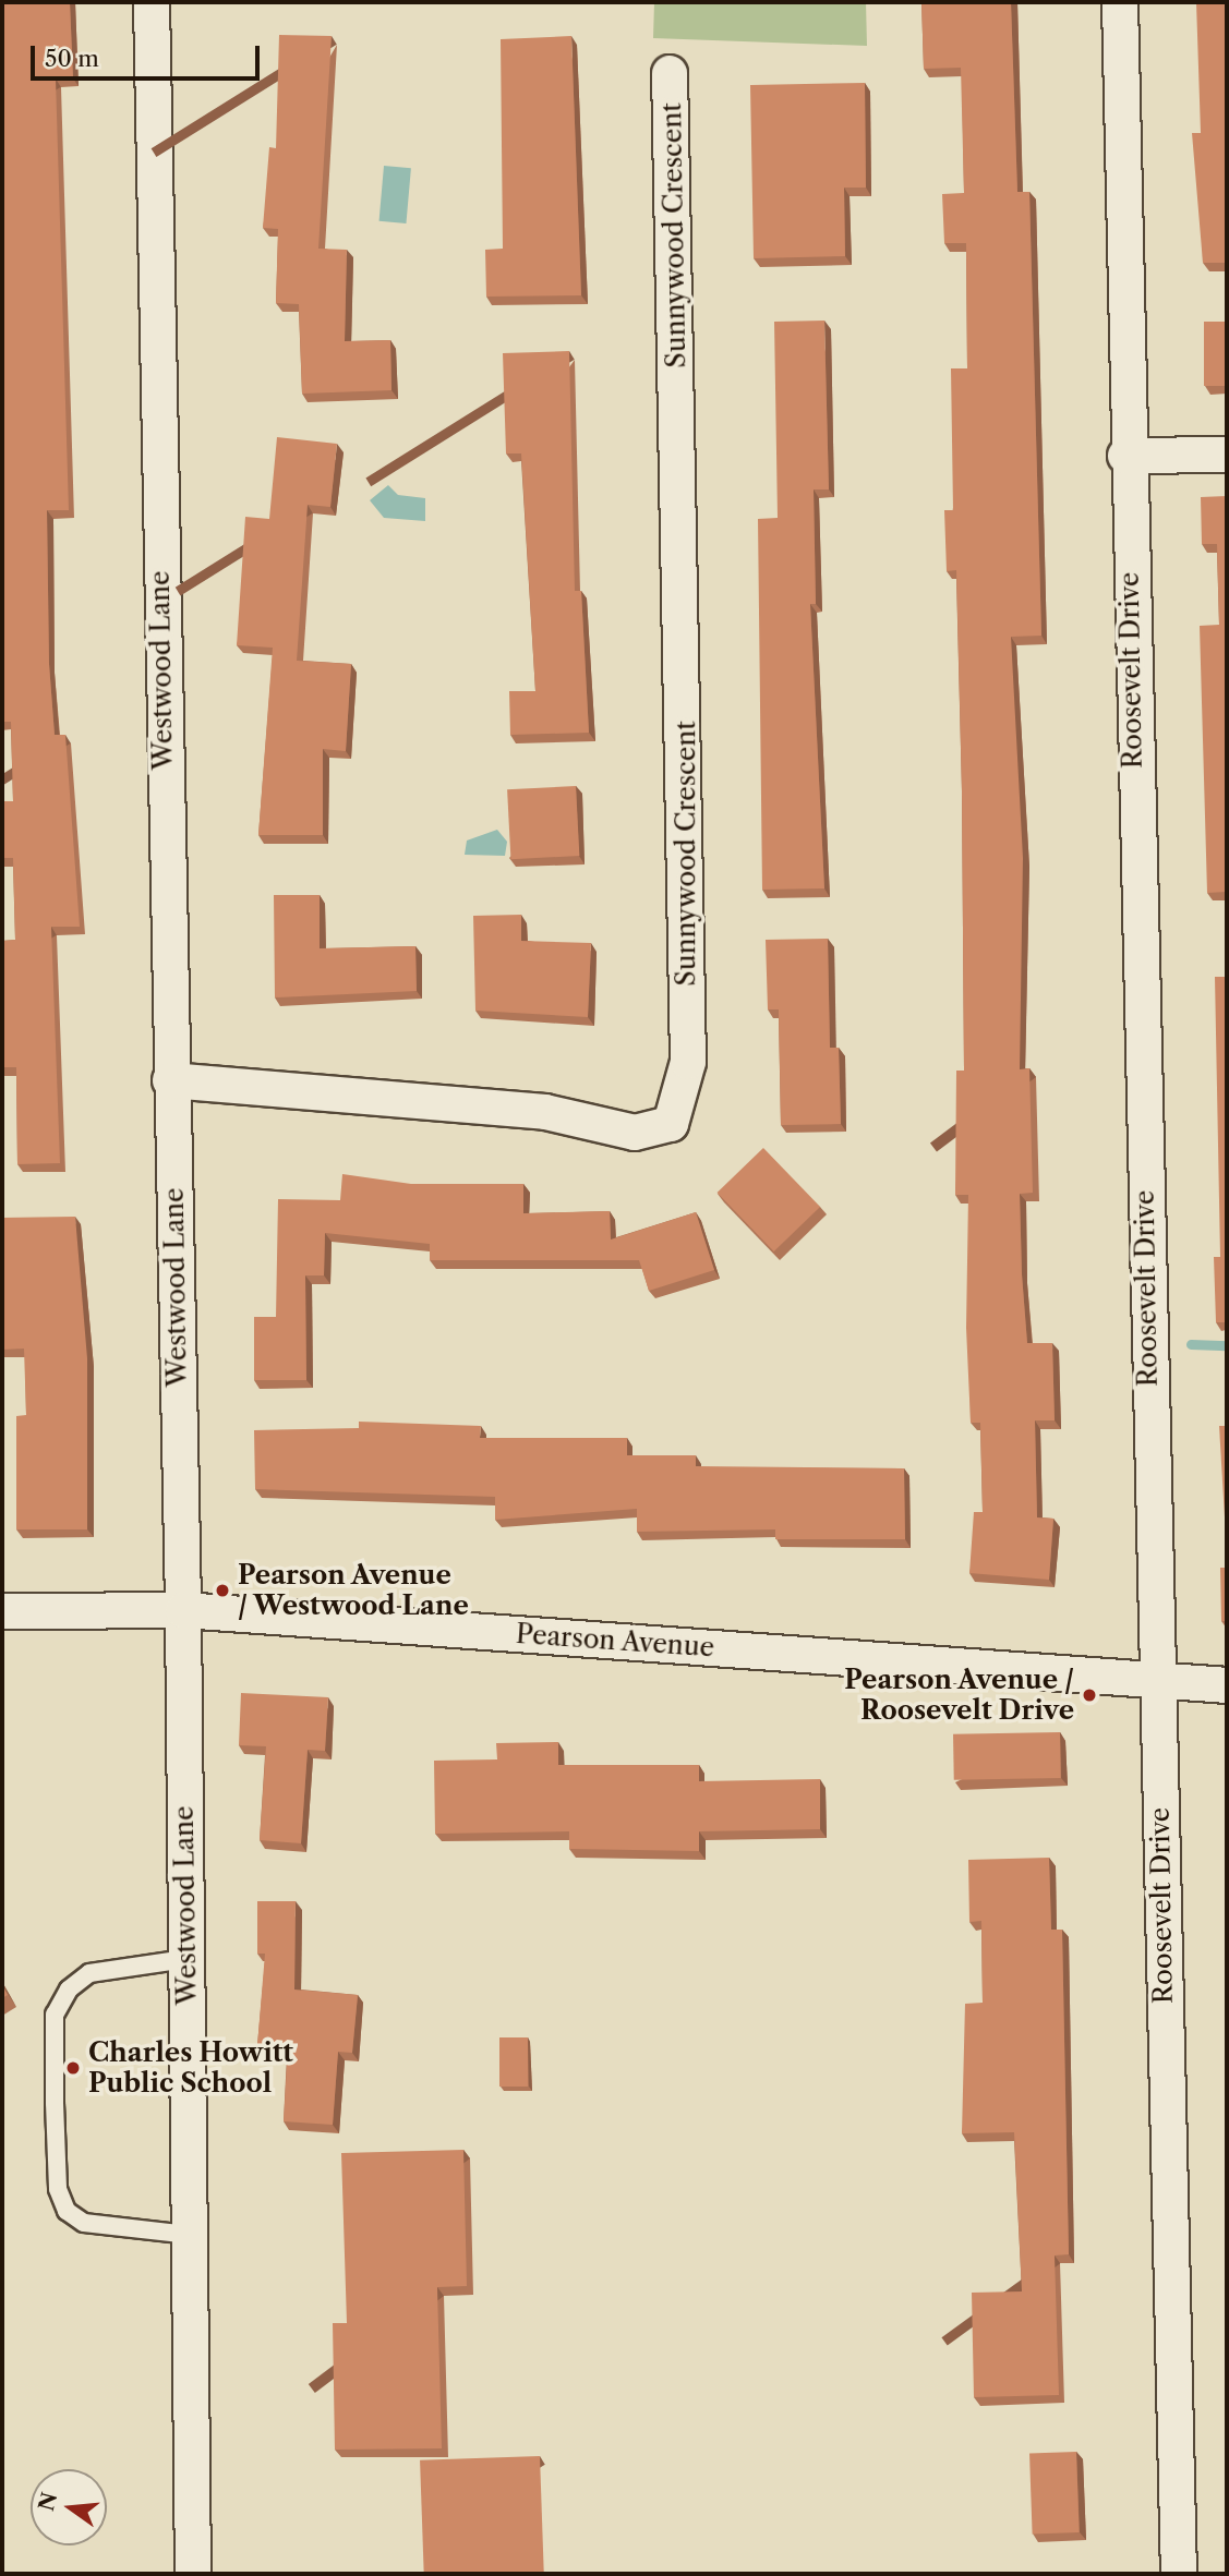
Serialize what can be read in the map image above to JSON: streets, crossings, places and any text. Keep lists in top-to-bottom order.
{
  "streets": {
    "street": [
      "Sunnywood Crescent",
      "Westwood Lane",
      "Roosevelt Drive",
      "Pearson Avenue"
    ]
  },
  "crossings": [
    ["Sunnywood Crescent", "Westwood Lane"],
    ["Westwood Lane", "Pearson Avenue"],
    ["Roosevelt Drive", "Pearson Avenue"]
  ],
  "places": ["Pearson Avenue / Westwood Lane", "Pearson Avenue / Roosevelt Drive", "Charles Howitt Public School"],
  "scale_bar": "50 m",
  "north": "left"
}
